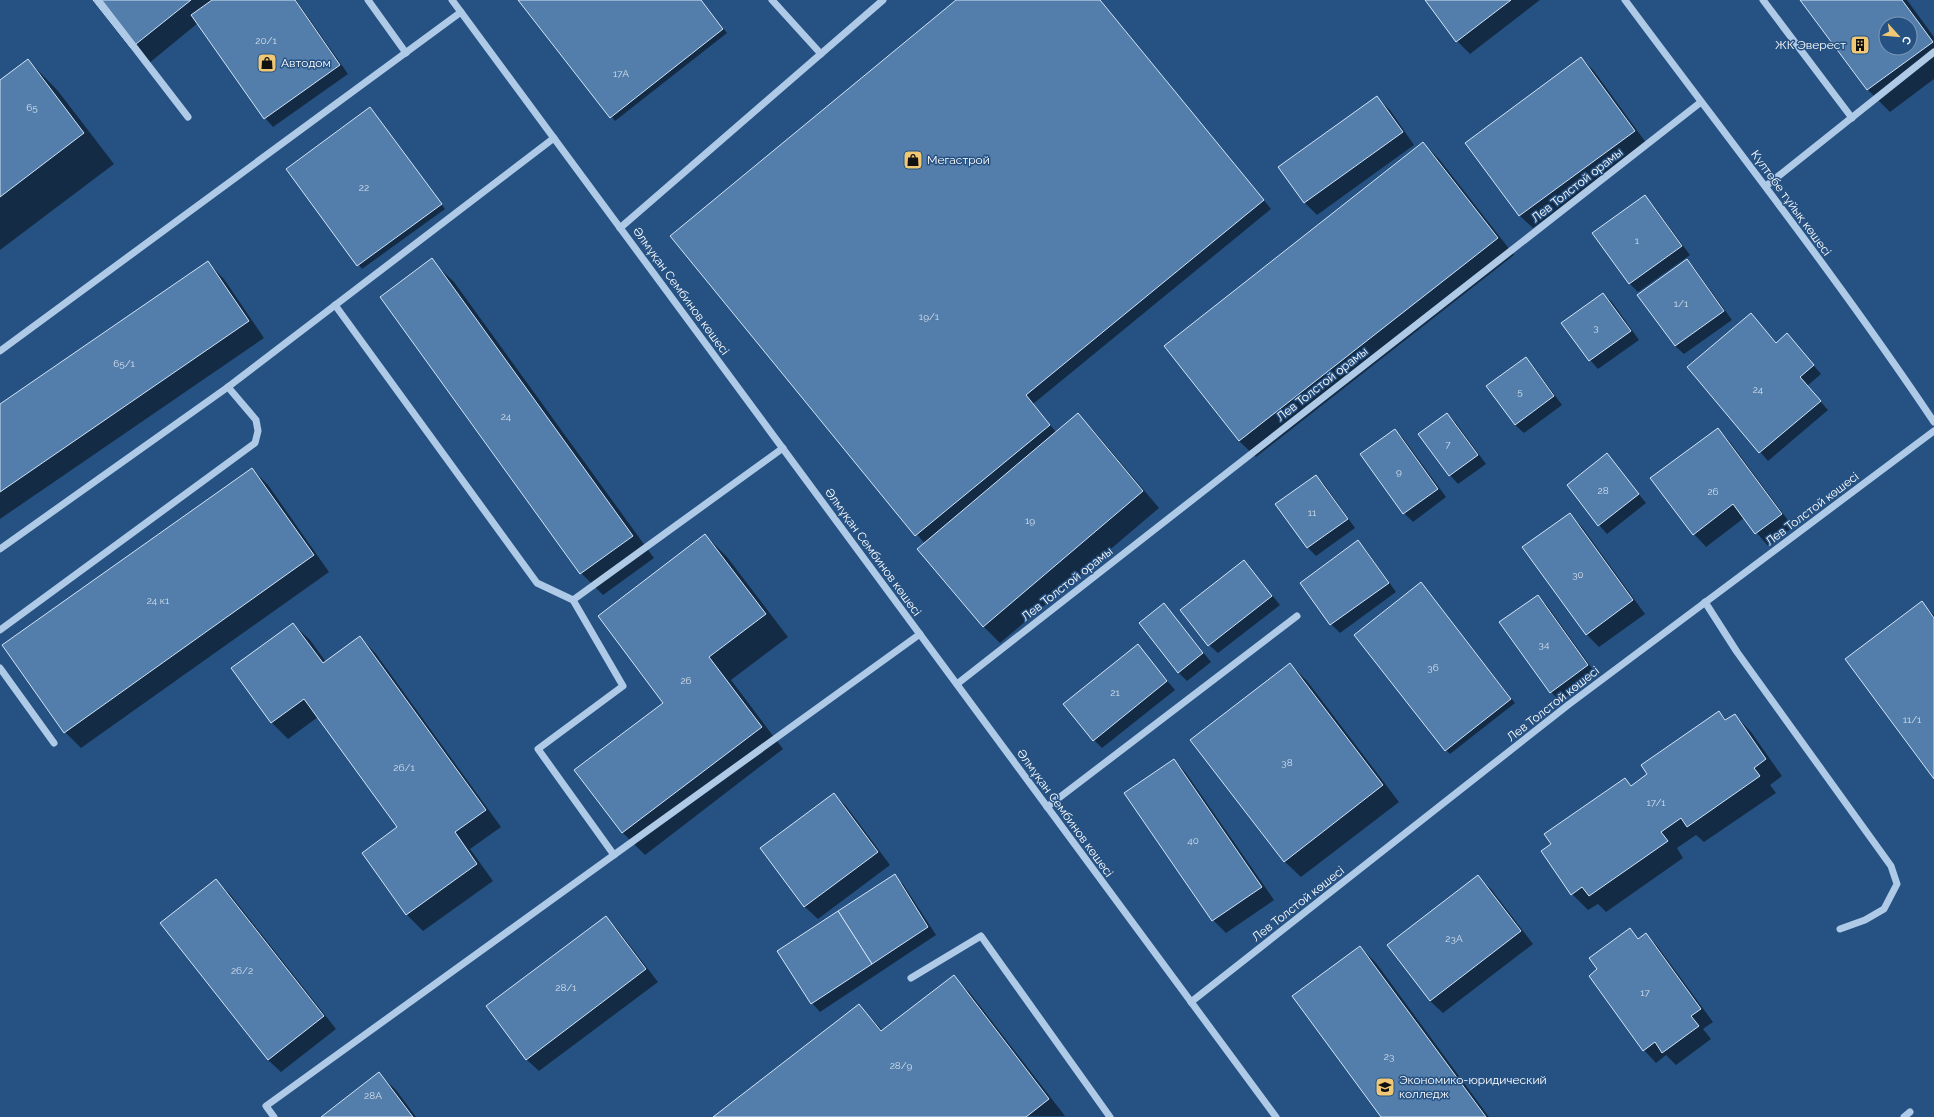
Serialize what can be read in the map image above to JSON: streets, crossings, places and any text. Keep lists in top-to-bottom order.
{
  "streets": {
    "street": [
      "Лев Толстой орамы",
      "Күлтөбе тұйық көшесі",
      "Әлмұқан Сембинов көшесі",
      "Лев Толстой көшесі"
    ]
  },
  "crossings": [
    ["Лев Толстой орамы", "Күлтөбе тұйық көшесі"],
    ["Лев Толстой орамы", "Әлмұқан Сембинов көшесі"],
    ["Әлмұқан Сембинов көшесі", "Лев Толстой көшесі"]
  ],
  "places": {
    "building": ["ЖК Эверест"],
    "shop": ["Автодом", "Мегастрой"],
    "school or university": ["Экономико-юридический колледж"]
  },
  "house_numbers": [
    "20/1",
    "17А",
    "65",
    "22",
    "1",
    "1/1",
    "19/1",
    "3",
    "65/1",
    "24",
    "5",
    "24",
    "7",
    "9",
    "28",
    "26",
    "11",
    "19",
    "30",
    "24 к1",
    "34",
    "36",
    "26",
    "21",
    "11/1",
    "38",
    "26/1",
    "17/1",
    "40",
    "23А",
    "26/2",
    "28/1",
    "17",
    "23",
    "28/9",
    "28А"
  ],
  "north": "bottom right"
}
